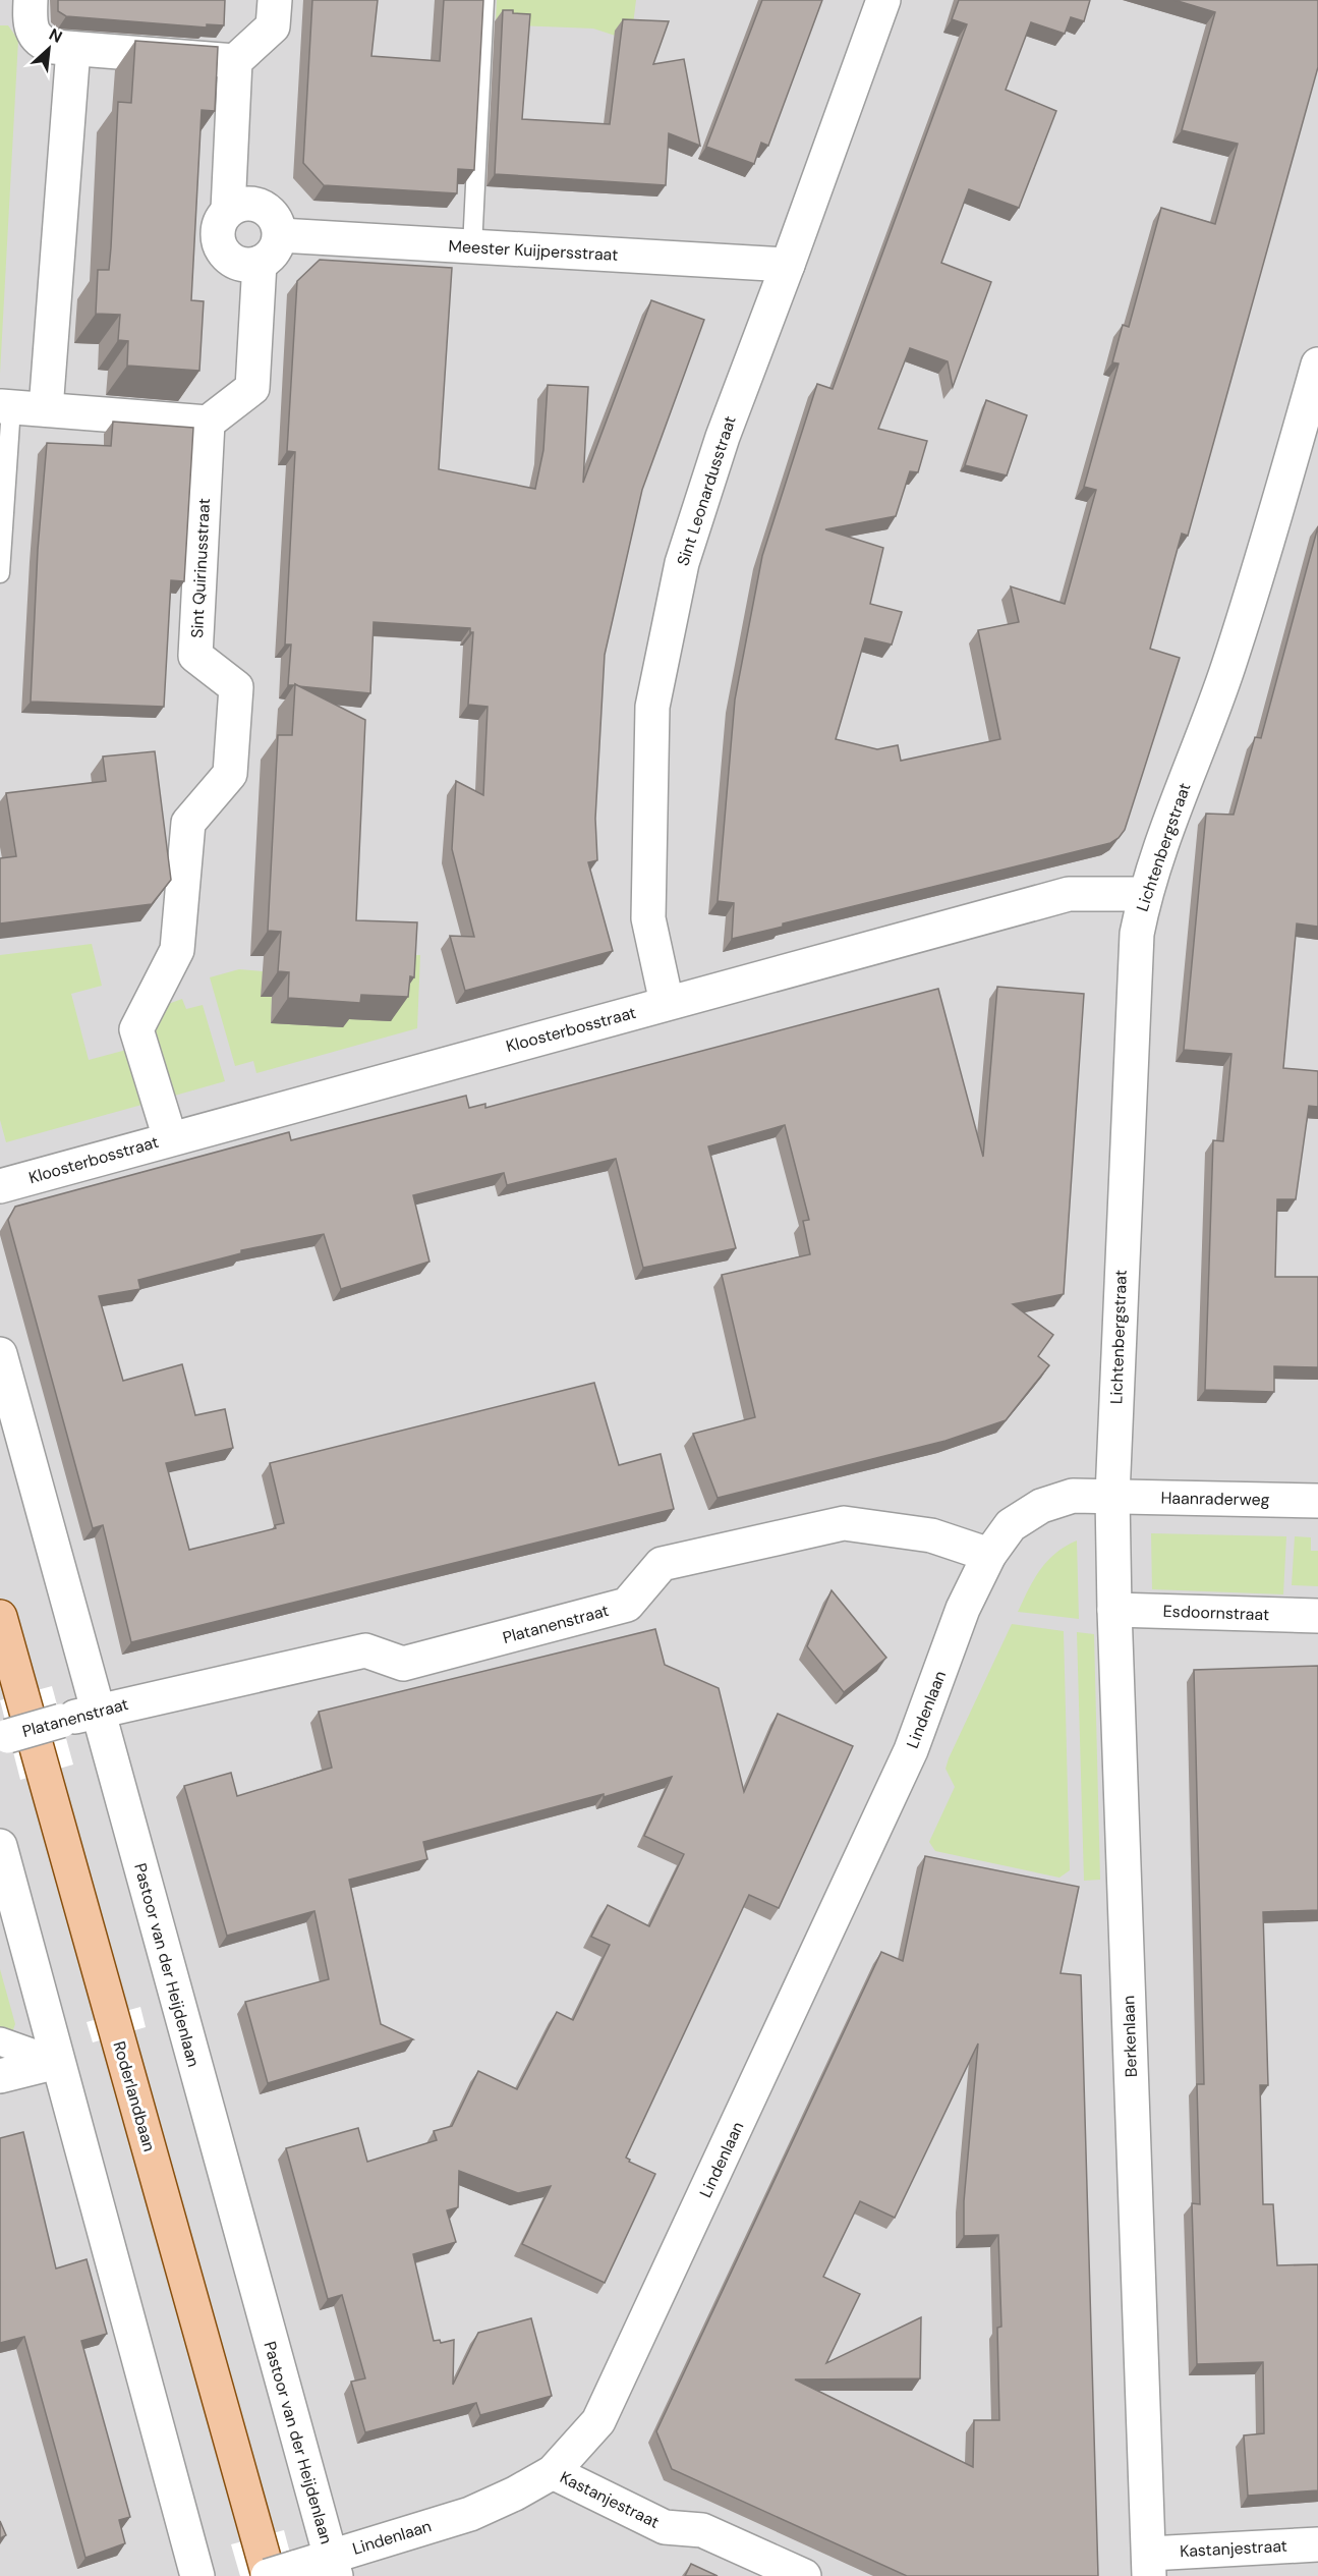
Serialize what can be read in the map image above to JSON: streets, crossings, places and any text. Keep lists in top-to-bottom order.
{
  "streets": {
    "main road": ["Roderlandbaan"],
    "street": [
      "Meester Kuijpersstraat",
      "Sint Leonardusstraat",
      "Sint Quirinusstraat",
      "Lichtenbergstraat",
      "Kloosterbosstraat",
      "Haanraderweg",
      "Esdoornstraat",
      "Platanenstraat",
      "Lindenlaan",
      "Pastoor van der Heijdenlaan",
      "Berkenlaan",
      "Kastanjestraat"
    ]
  },
  "crossings": [
    ["Meester Kuijpersstraat", "Sint Leonardusstraat"],
    ["Sint Leonardusstraat", "Kloosterbosstraat"],
    ["Sint Quirinusstraat", "Kloosterbosstraat"],
    ["Lichtenbergstraat", "Kloosterbosstraat"],
    ["Lichtenbergstraat", "Haanraderweg"],
    ["Lichtenbergstraat", "Berkenlaan"],
    ["Haanraderweg", "Berkenlaan"],
    ["Esdoornstraat", "Berkenlaan"],
    ["Platanenstraat", "Lindenlaan"],
    ["Platanenstraat", "Pastoor van der Heijdenlaan"],
    ["Lindenlaan", "Pastoor van der Heijdenlaan"],
    ["Lindenlaan", "Roderlandbaan"],
    ["Lindenlaan", "Kastanjestraat"],
    ["Berkenlaan", "Kastanjestraat"]
  ],
  "north": "top right"
}
